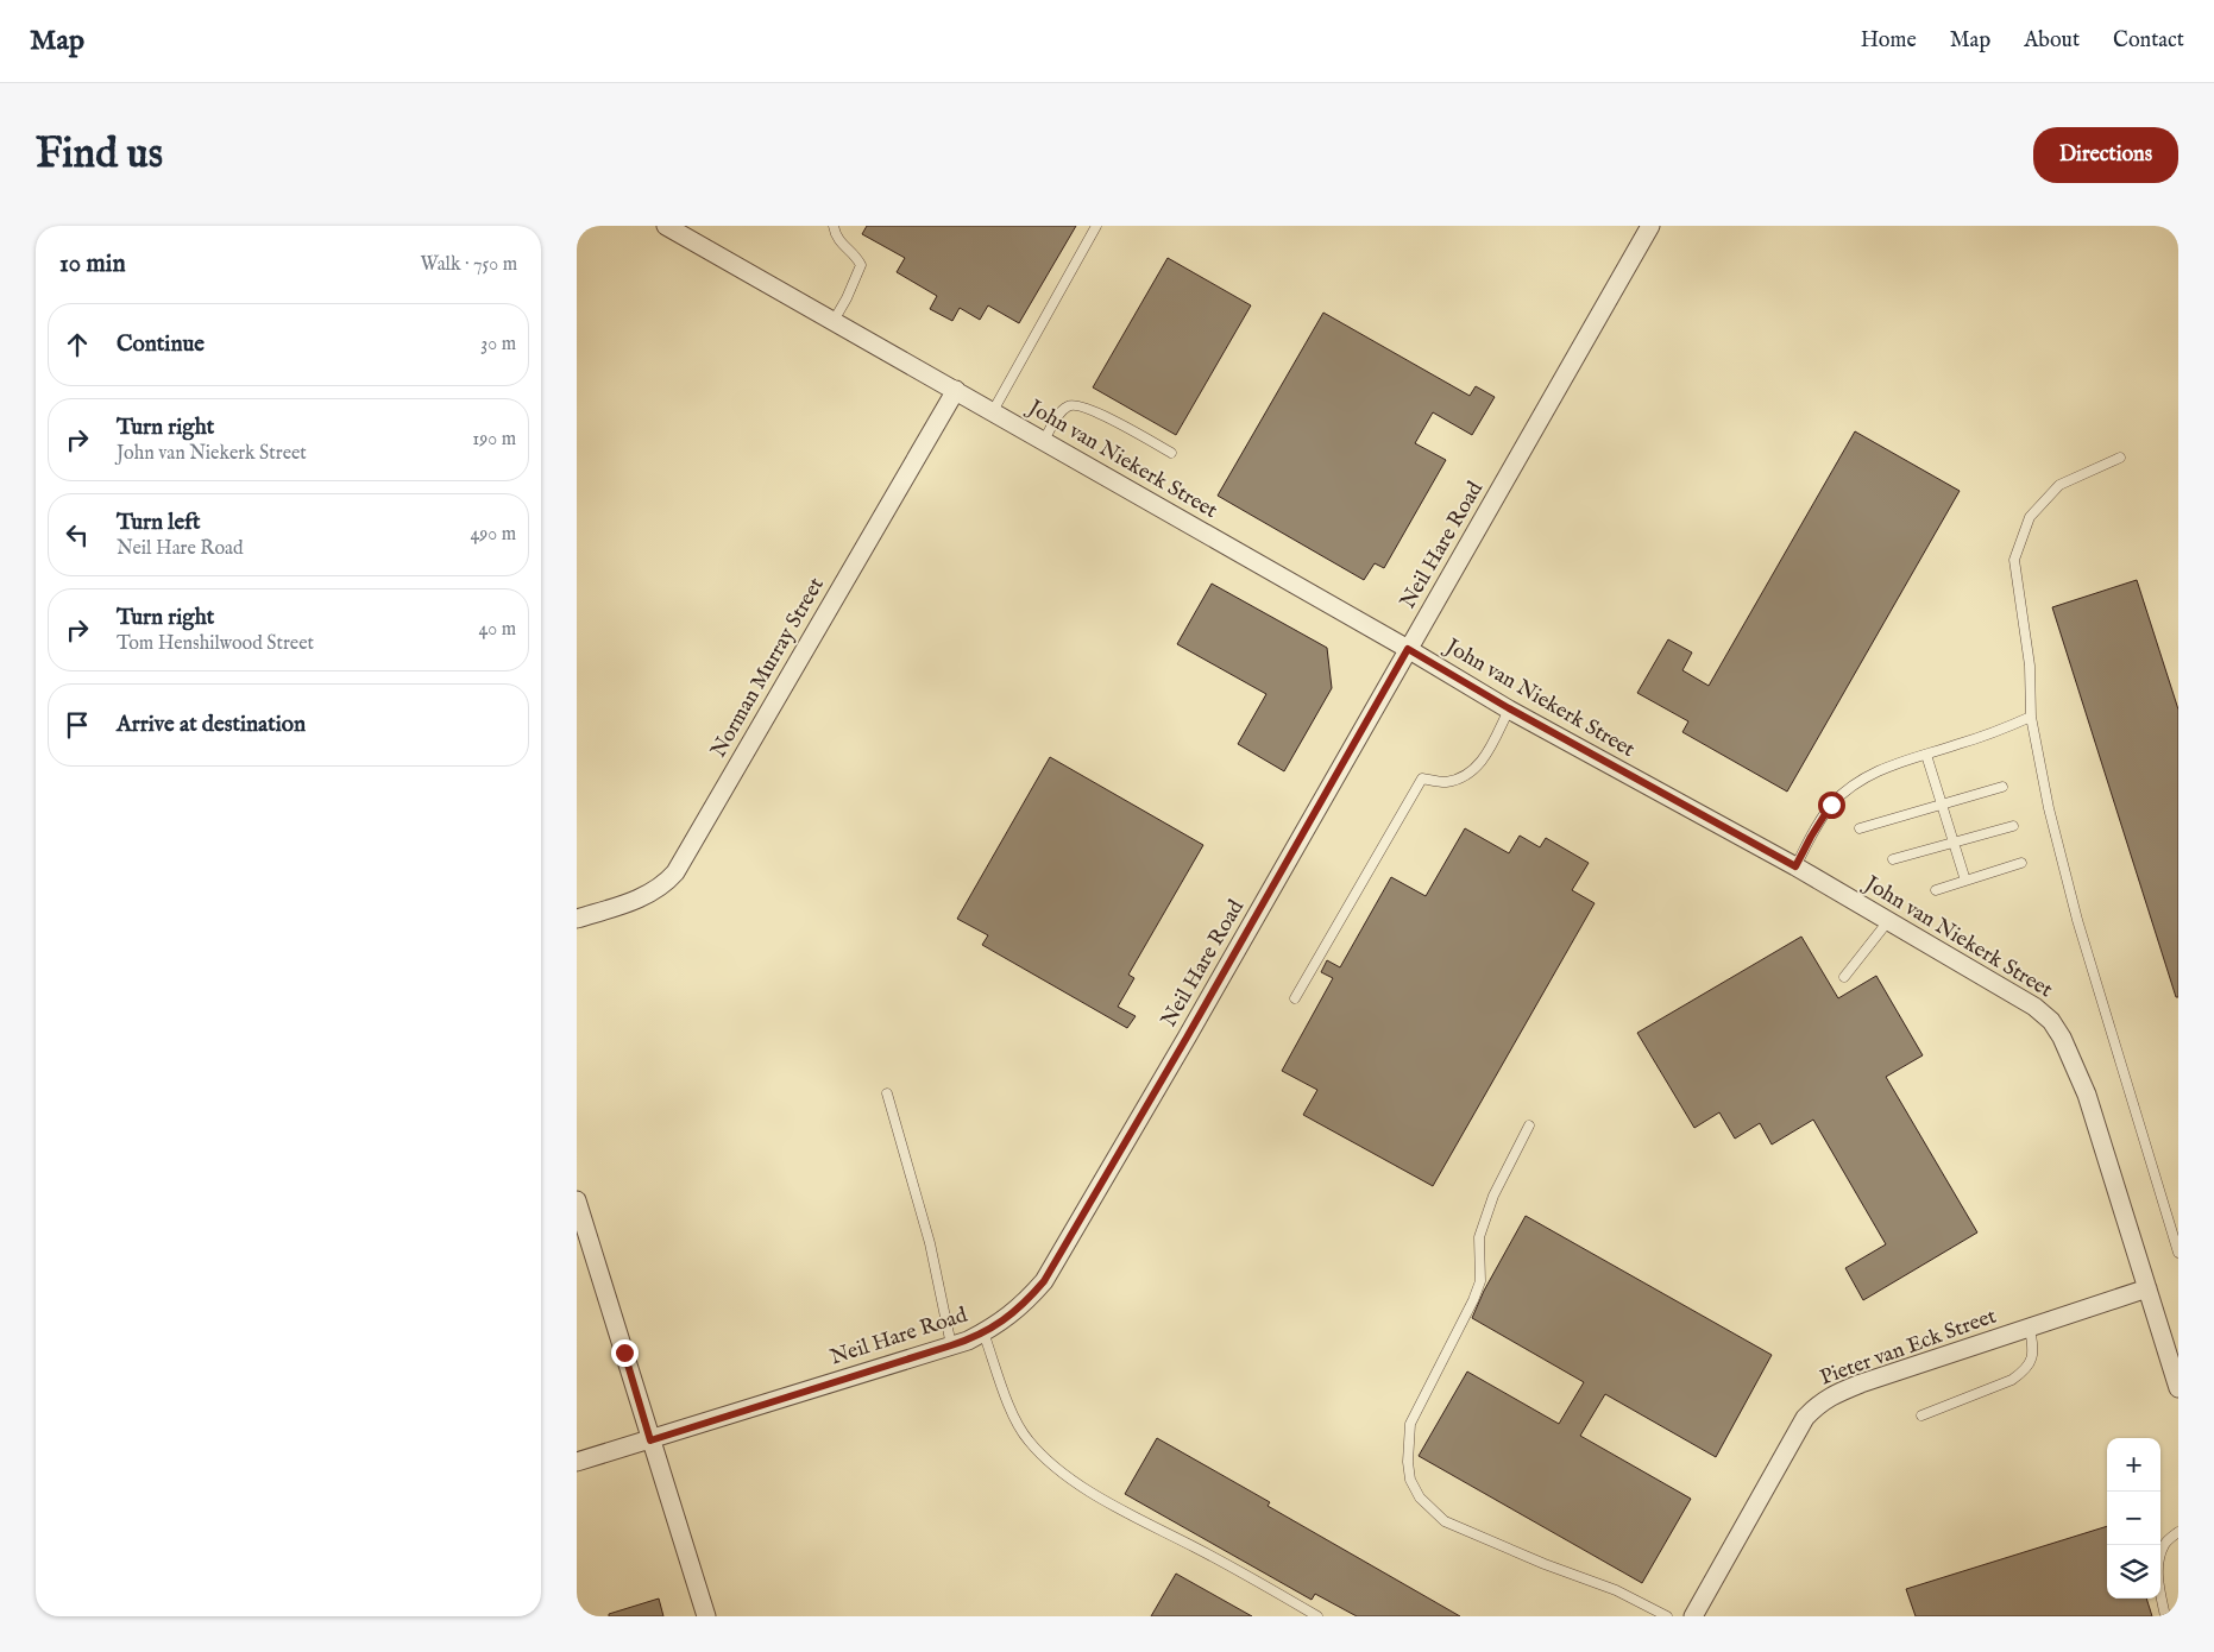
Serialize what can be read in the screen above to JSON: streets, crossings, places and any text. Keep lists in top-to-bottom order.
{
  "streets": {
    "street": [
      "John van Niekerk Street",
      "Neil Hare Road",
      "Norman Murray Street",
      "Pieter van Eck Street"
    ]
  },
  "crossings": [
    ["John van Niekerk Street", "Neil Hare Road"],
    ["John van Niekerk Street", "Norman Murray Street"],
    ["John van Niekerk Street", "Pieter van Eck Street"]
  ],
  "page": {
    "header": "Map",
    "nav": [
      "Home",
      "Map",
      "About",
      "Contact"
    ],
    "buttons": "Directions",
    "title": "Find us",
    "heading": ["10 min", "Walk · 750 m"],
    "list": [
      ["Continue", "30 m"],
      ["Turn right", "John van Niekerk Street", "190 m"],
      ["Turn left", "Neil Hare Road", "490 m"],
      ["Turn right", "Tom Henshilwood Street", "40 m"],
      "Arrive at destination"
    ],
    "map_buttons": ["+", "−"]
  }
}
